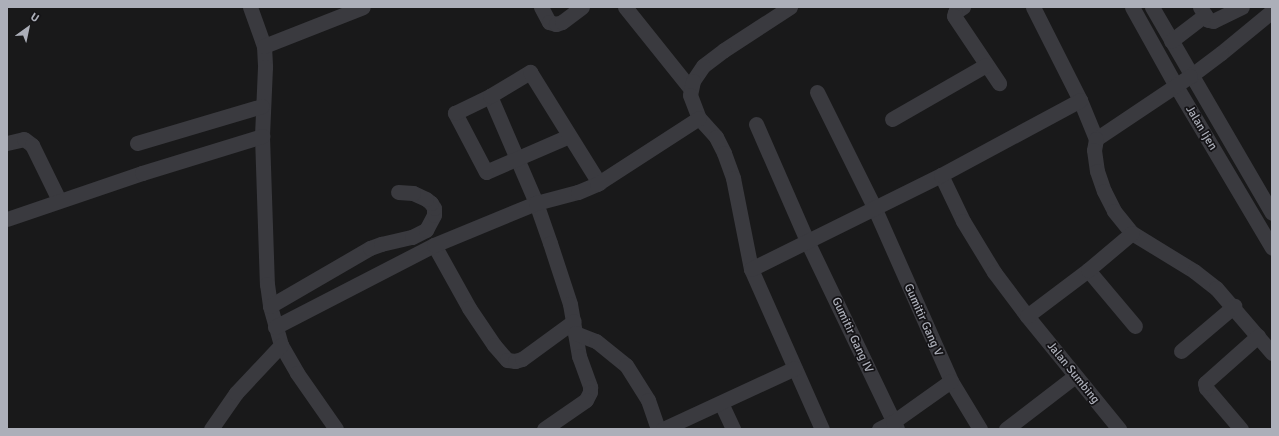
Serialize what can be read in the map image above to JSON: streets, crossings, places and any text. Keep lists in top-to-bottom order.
{
  "streets": {
    "street": [
      "Jalan Ijen",
      "Gumitir Gang V",
      "Gumitir Gang IV",
      "Jalan Sumbing"
    ]
  },
  "north": "top right"
}
